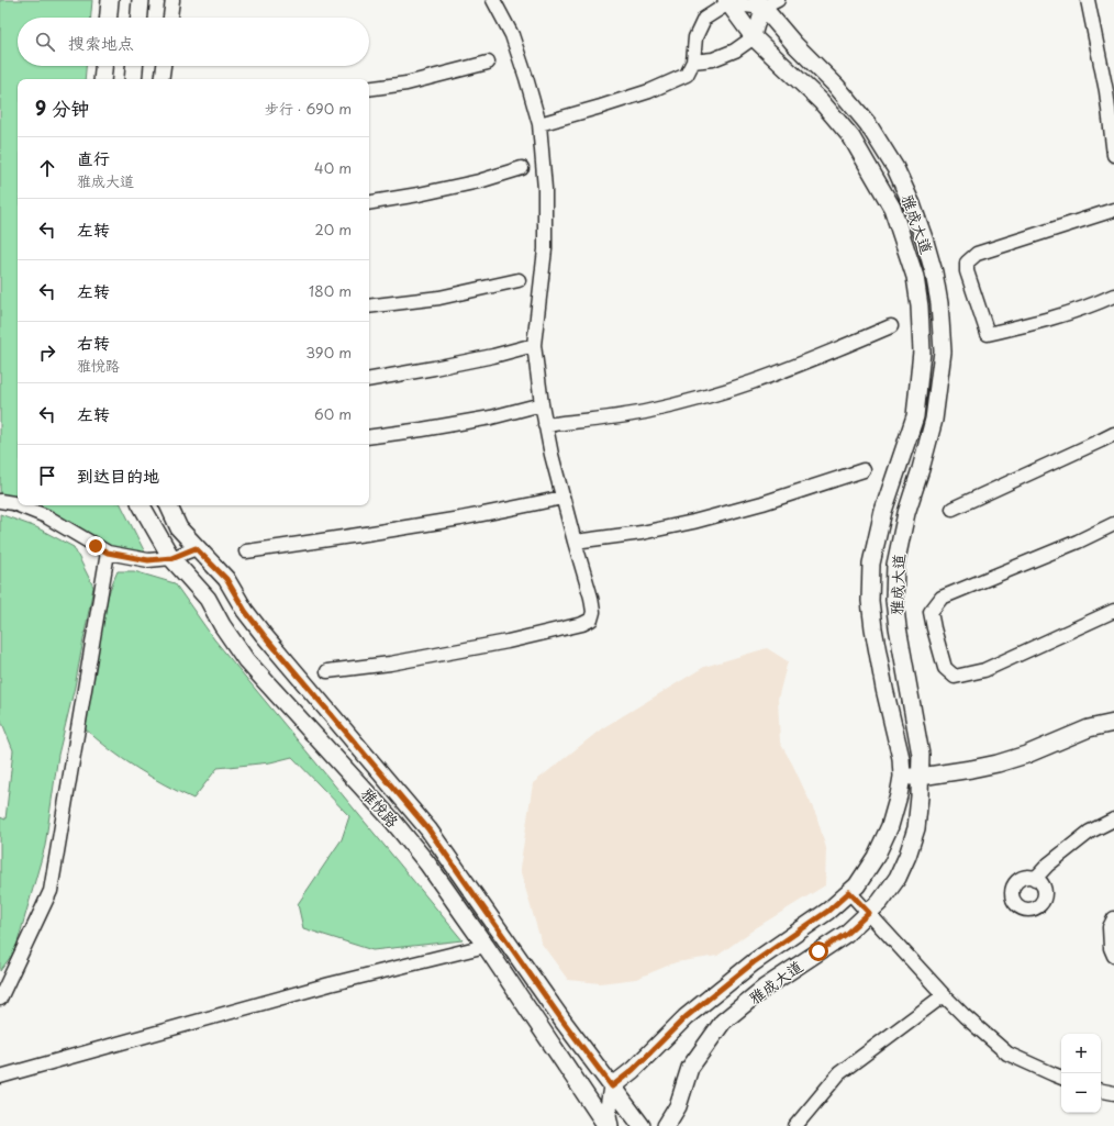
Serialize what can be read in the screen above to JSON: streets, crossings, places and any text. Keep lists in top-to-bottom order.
{
  "streets": {
    "street": ["雅成大道", "雅悦路"]
  },
  "page": {
    "search": "搜索地点",
    "heading": ["9 分钟", "步行 · 690 m"],
    "list": [
      ["直行", "雅成大道", "40 m"],
      ["左转", "20 m"],
      ["左转", "180 m"],
      ["右转", "雅悦路", "390 m"],
      ["左转", "60 m"],
      "到达目的地"
    ],
    "map_buttons": ["+", "−"]
  }
}
